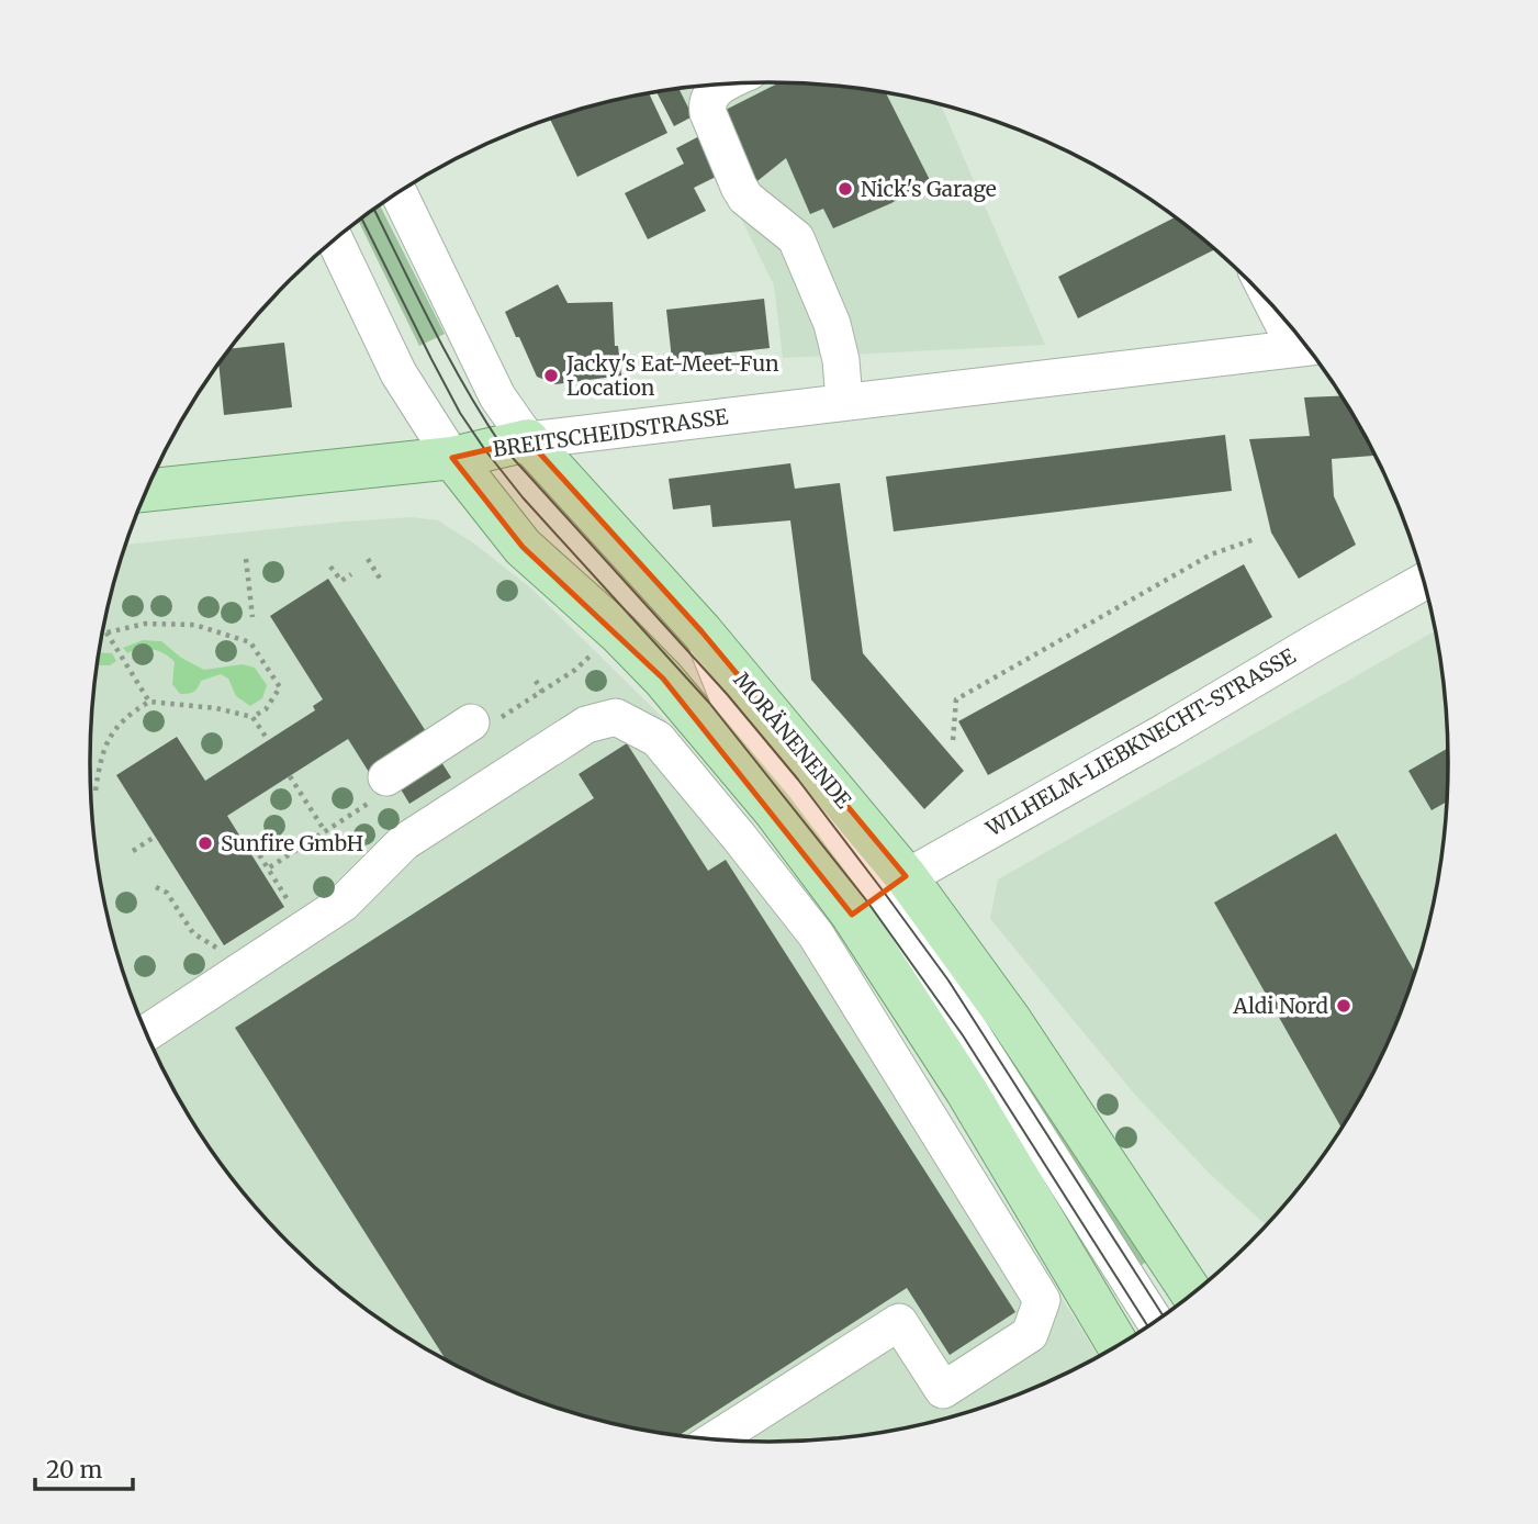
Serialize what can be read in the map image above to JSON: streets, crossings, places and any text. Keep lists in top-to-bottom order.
{
  "streets": {
    "main road": ["BREITSCHEIDSTRASSE", "MORÄNENENDE"],
    "street": ["WILHELM-LIEBKNECHT-STRASSE"]
  },
  "crossings": [
    ["BREITSCHEIDSTRASSE", "MORÄNENENDE"],
    ["MORÄNENENDE", "WILHELM-LIEBKNECHT-STRASSE"]
  ],
  "places": [
    "Nick's Garage",
    "Jacky's Eat-Meet-Fun Location",
    "Sunfire GmbH",
    "Aldi Nord"
  ],
  "scale_bar": "20 m"
}
